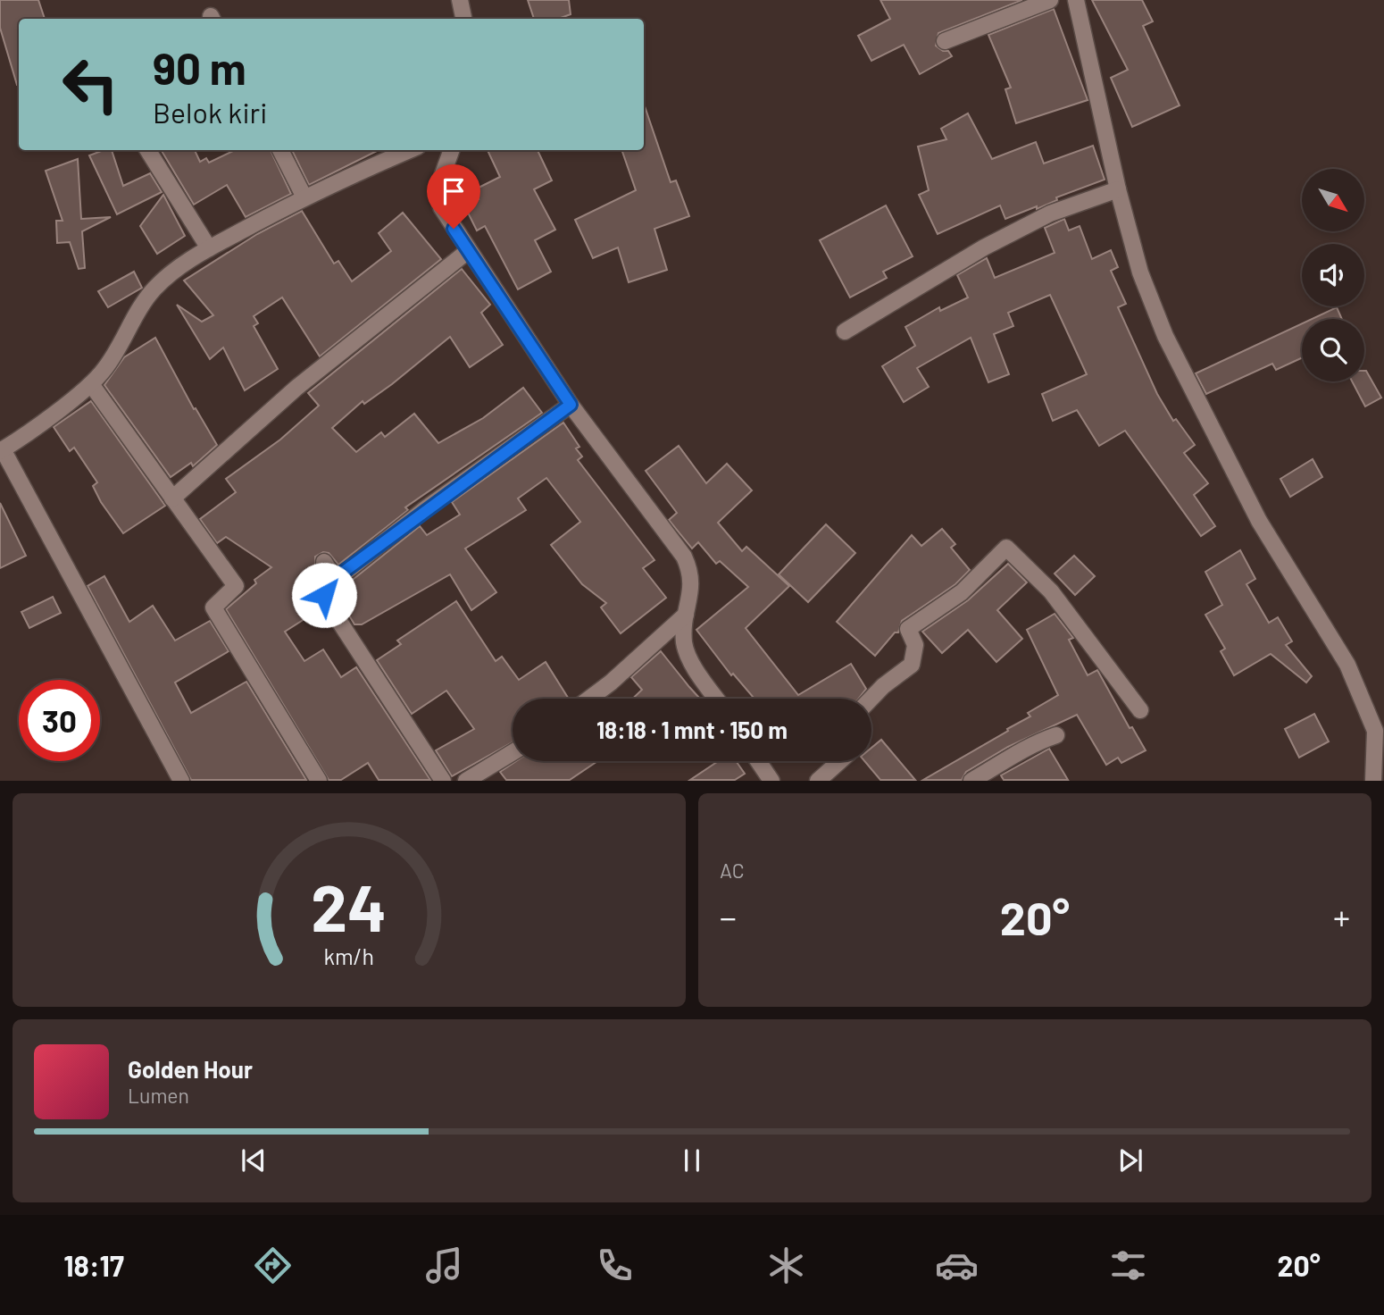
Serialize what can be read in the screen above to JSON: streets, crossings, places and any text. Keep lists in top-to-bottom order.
{
  "north": "bottom right",
  "page": {
    "turn": ["90 m", "Belok kiri"],
    "limit": "30",
    "trip": "18:18 · 1 mnt · 150 m",
    "tile": "AC",
    "heat": ["−", "20°", "+"],
    "song": ["Golden Hour", "Lumen"],
    "tabs": ["18:17", "20°"],
    "gauge": ["24", "km/h"]
  }
}
